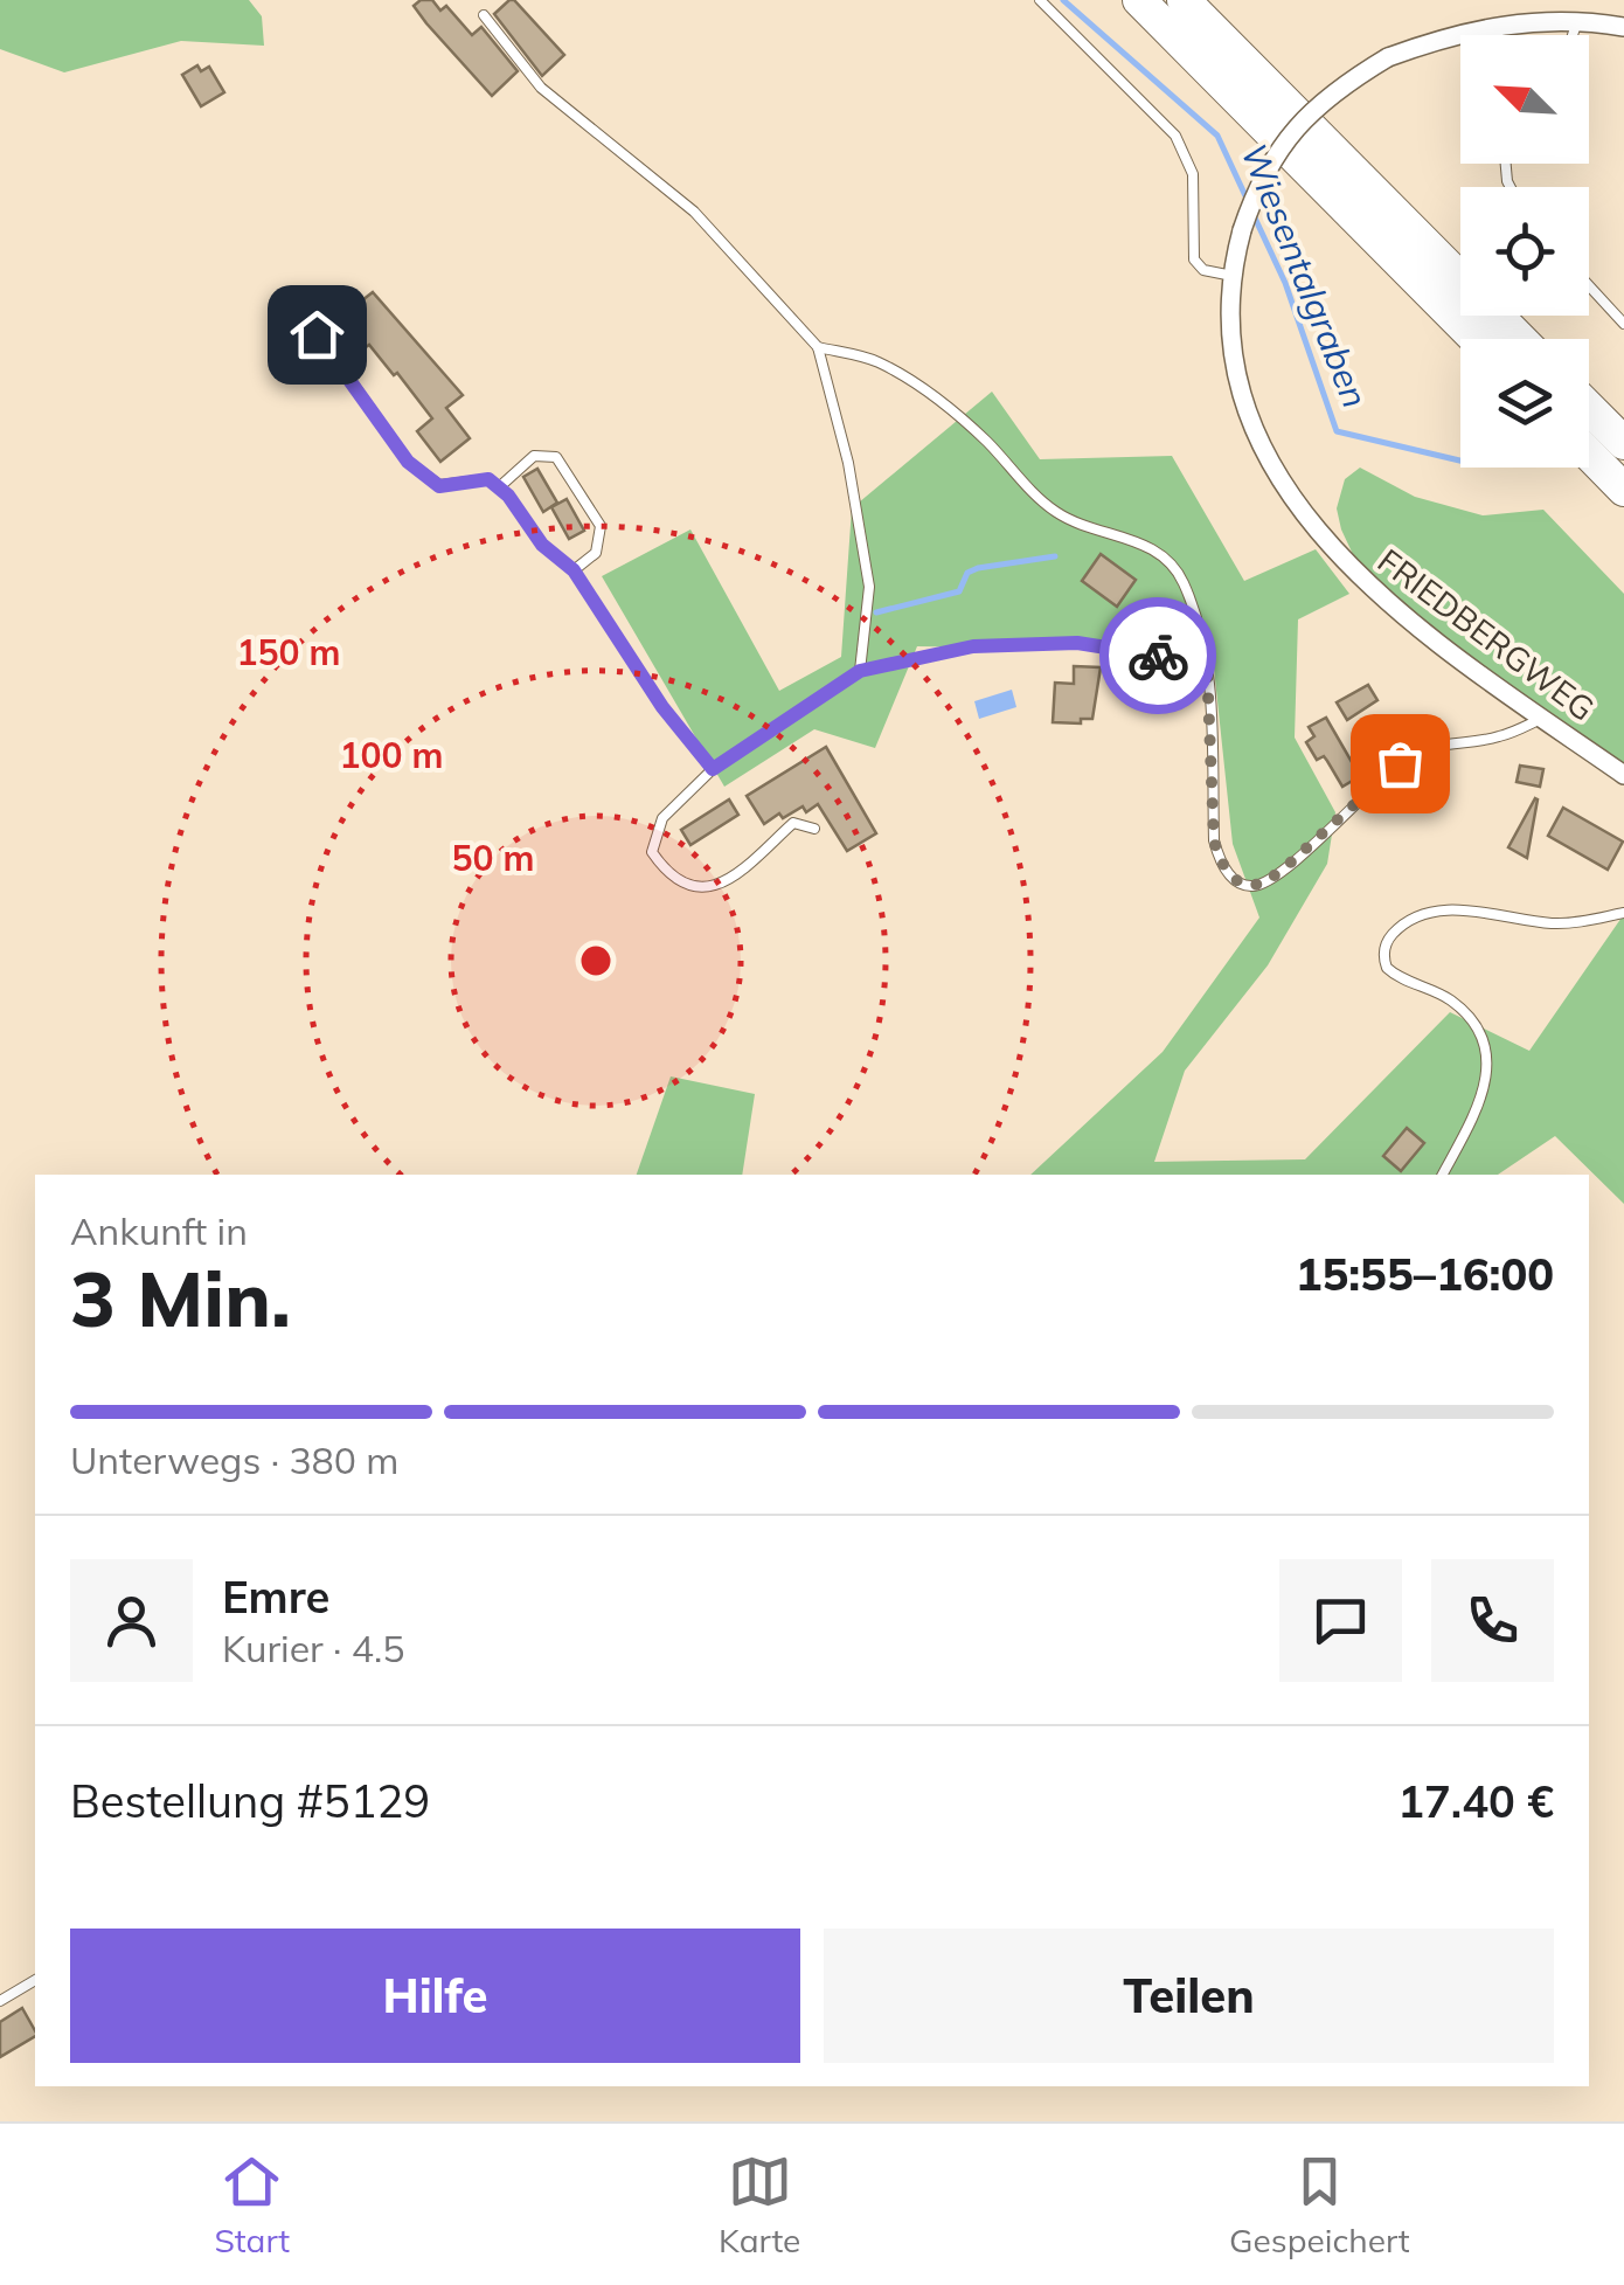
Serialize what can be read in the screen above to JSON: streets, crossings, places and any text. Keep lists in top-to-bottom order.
{
  "streets": {
    "street": ["FRIEDBERGWEG"]
  },
  "water": ["Wiesentalgraben"],
  "north": "top left",
  "page": {
    "heading": ["3 Min.", "Ankunft in", "15:55–16:00"],
    "panel": [
      "Emre",
      "Kurier · 4.5",
      "Bestellung #5129",
      "17.40 €"
    ],
    "bar": "Unterwegs · 380 m",
    "buttons": ["Hilfe", "Teilen"],
    "tabs": ["Start", "Karte", "Gespeichert"]
  },
  "rings": ["150 m", "100 m", "50 m"]
}
